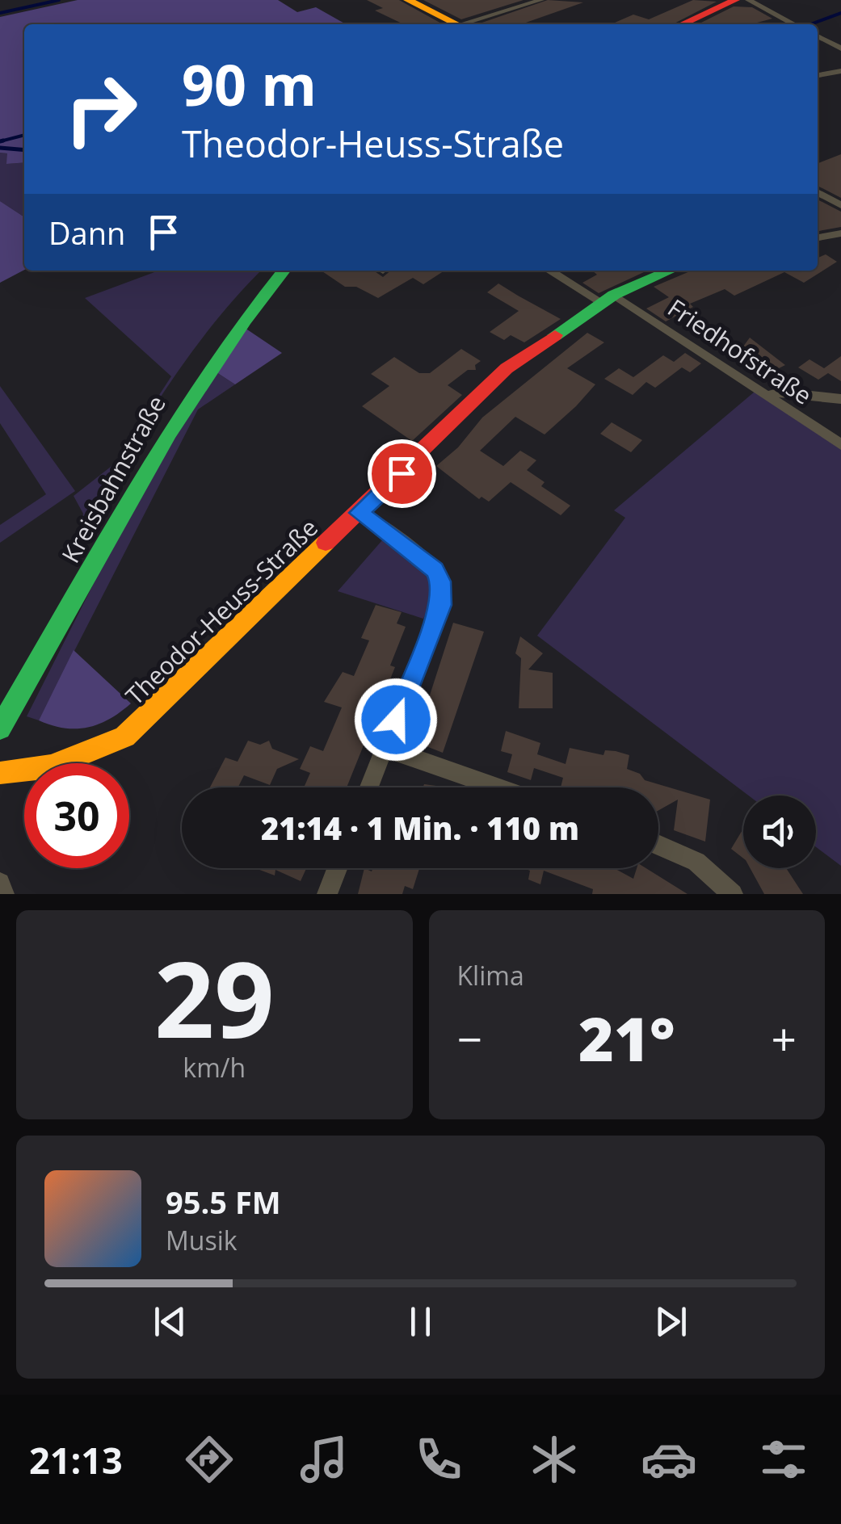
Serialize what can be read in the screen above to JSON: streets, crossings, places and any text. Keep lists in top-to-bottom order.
{
  "streets": {
    "street": ["Friedhofstraße", "Kreisbahnstraße", "Theodor-Heuss-Straße"]
  },
  "crossings": [
    ["Friedhofstraße", "Theodor-Heuss-Straße"]
  ],
  "page": {
    "turn": ["90 m", "Theodor-Heuss-Straße"],
    "then": "Dann",
    "limit": "30",
    "trip": "21:14 · 1 Min. · 110 m",
    "tile": [
      ["29", "km/h"],
      "Klima"
    ],
    "heat": ["−", "21°", "+"],
    "song": ["95.5 FM", "Musik"],
    "tabs": "21:13"
  }
}
